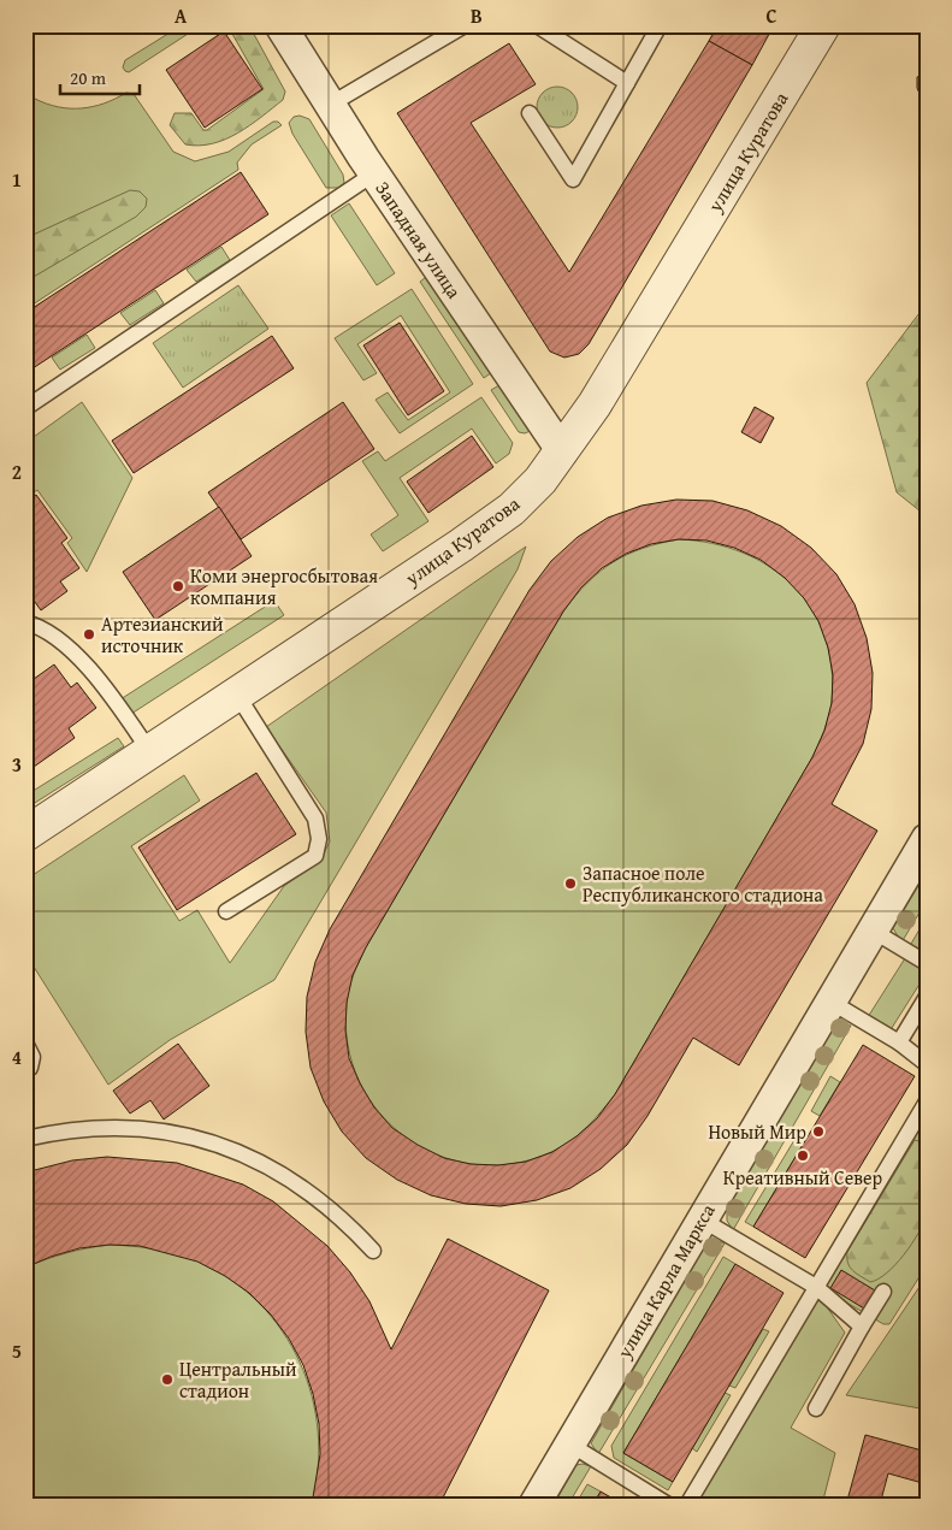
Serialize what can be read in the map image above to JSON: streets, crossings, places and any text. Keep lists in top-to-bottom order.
{
  "streets": {
    "street": ["улица Куратова", "Западная улица", "улица Карла Маркса"]
  },
  "crossings": [
    ["улица Куратова", "Западная улица"]
  ],
  "places": [
    "Коми энергосбытовая компания",
    "Артезианский источник",
    "Запасное поле Республиканского стадиона",
    "Новый Мир",
    "Креативный Север",
    "Центральный стадион"
  ],
  "scale_bar": "20 m",
  "grid": {
    "columns": ["A", "B", "C"],
    "rows": [
      "1",
      "2",
      "3",
      "4",
      "5"
    ]
  }
}
